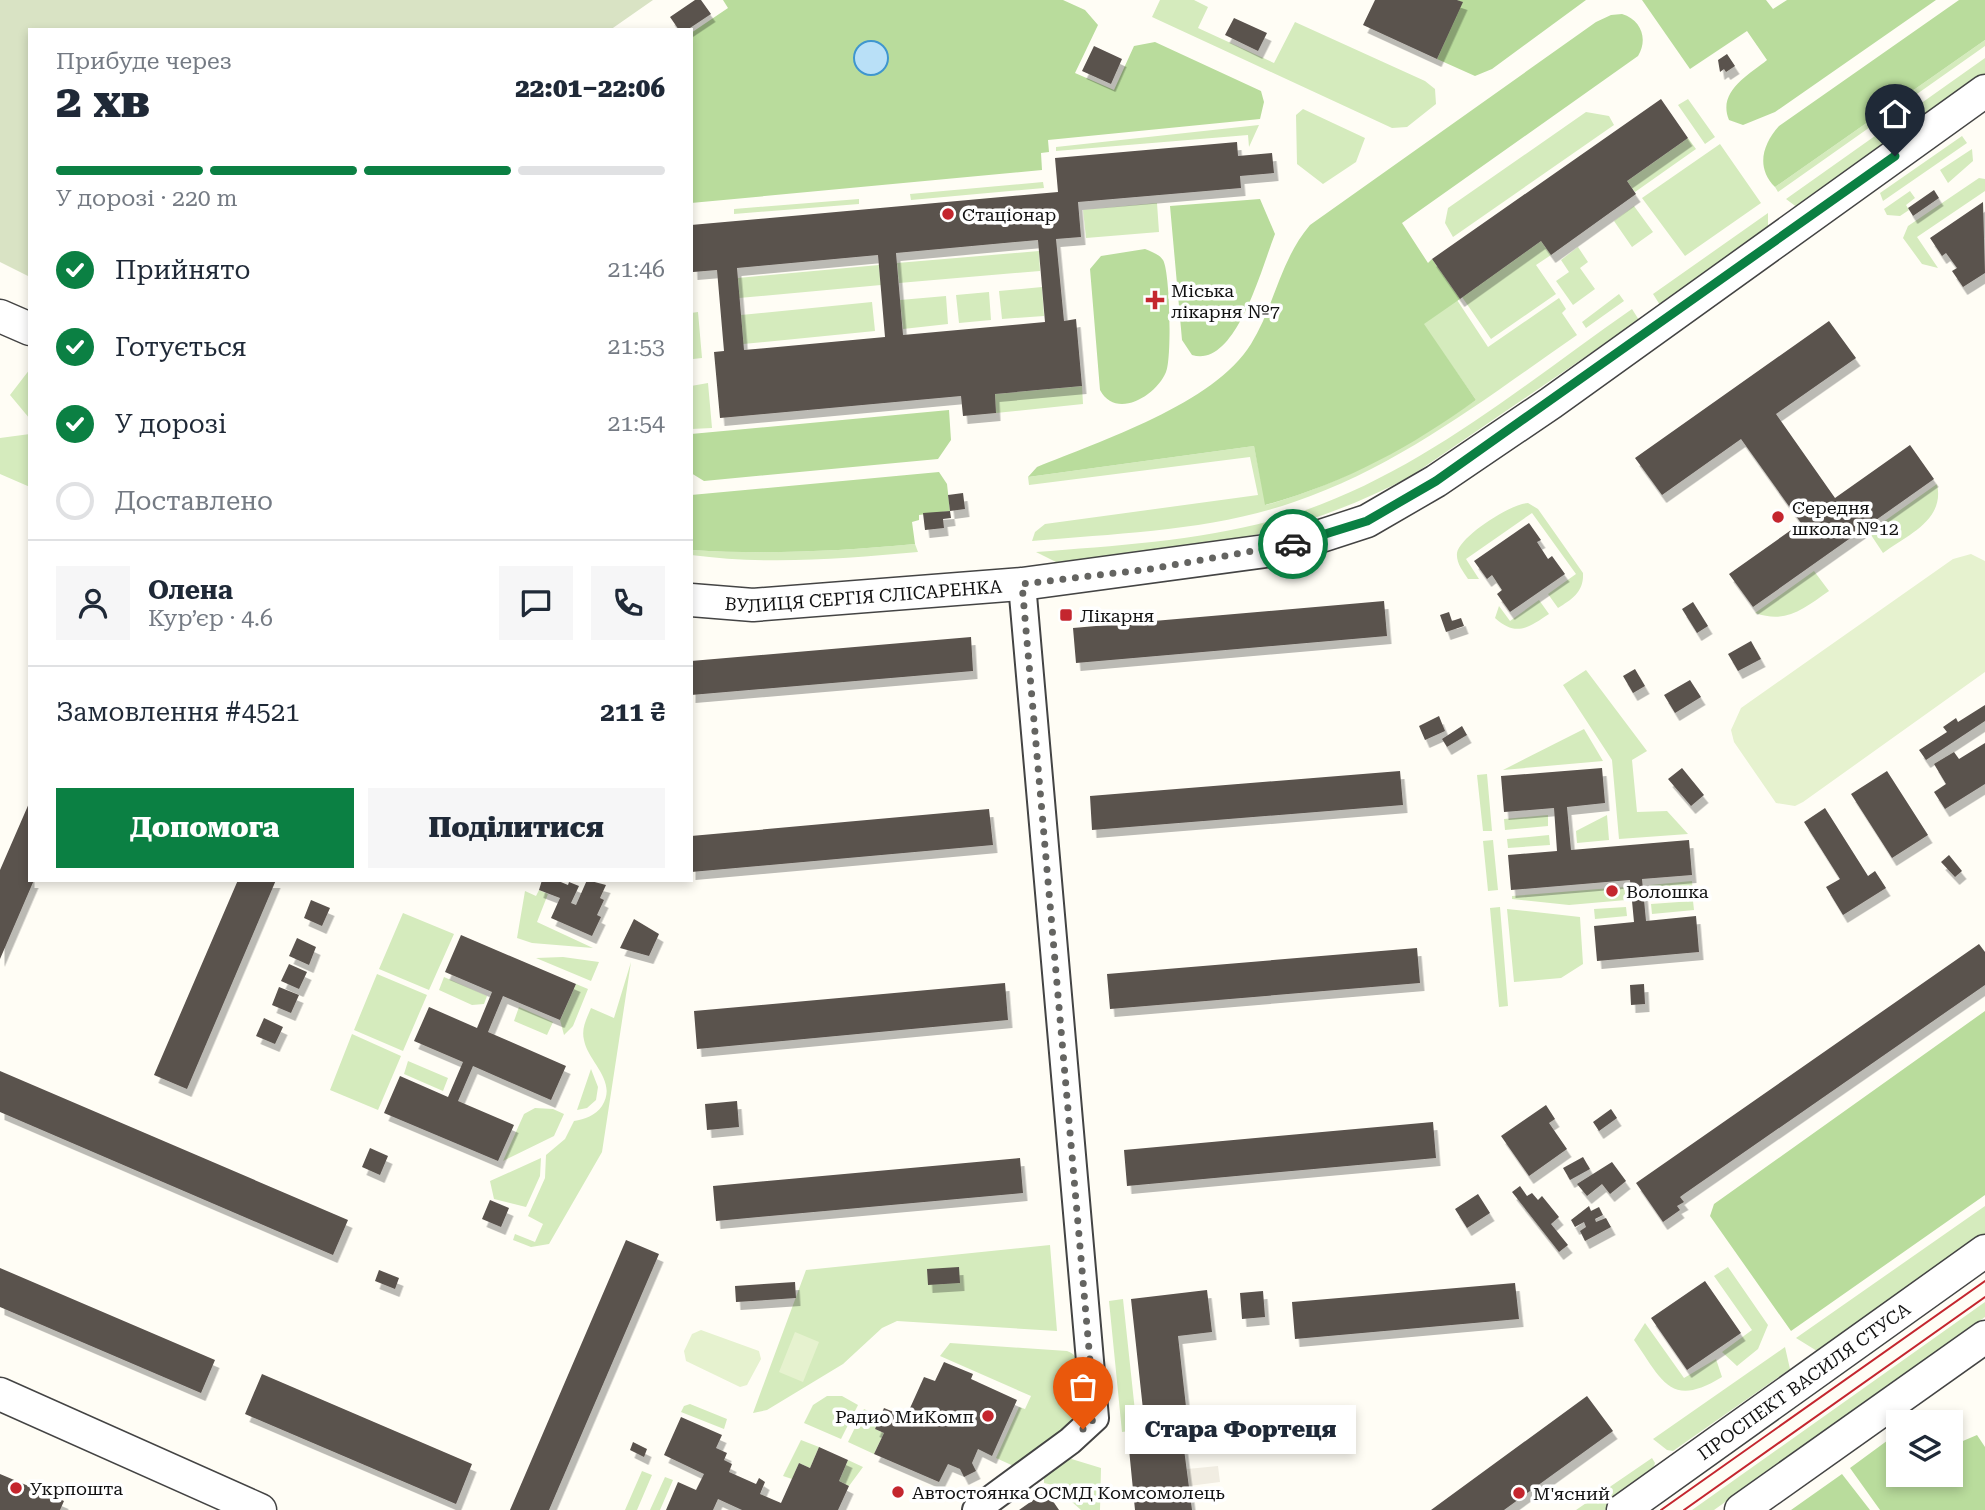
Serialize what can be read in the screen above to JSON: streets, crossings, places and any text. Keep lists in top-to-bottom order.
{
  "streets": {
    "street": ["ВУЛИЦЯ СЕРГІЯ СЛІСАРЕНКА", "ПРОСПЕКТ ВАСИЛЯ СТУСА"]
  },
  "places": {
    "other": [
      "Стаціонар",
      "Середня школа №12",
      "Волошка",
      "Радио МиКомп",
      "Стара Фортеця",
      "Укрпошта",
      "Автостоянка ОСМД Комсомолець",
      "М'ясний"
    ],
    "health": ["Міська лікарня №7"],
    "transit": ["Лікарня"]
  },
  "page": {
    "heading": ["2 хв", "Прибуде через", "22:01–22:06"],
    "panel": [
      "Олена",
      "Кур’єр · 4.6",
      "Замовлення #4521",
      "211 ₴"
    ],
    "bar": "У дорозі · 220 m",
    "list": [
      ["Прийнято", "21:46"],
      ["Готується", "21:53"],
      ["У дорозі", "21:54"],
      "Доставлено"
    ],
    "buttons": ["Допомога", "Поділитися"],
    "bubble": "Стара Фортеця"
  }
}
